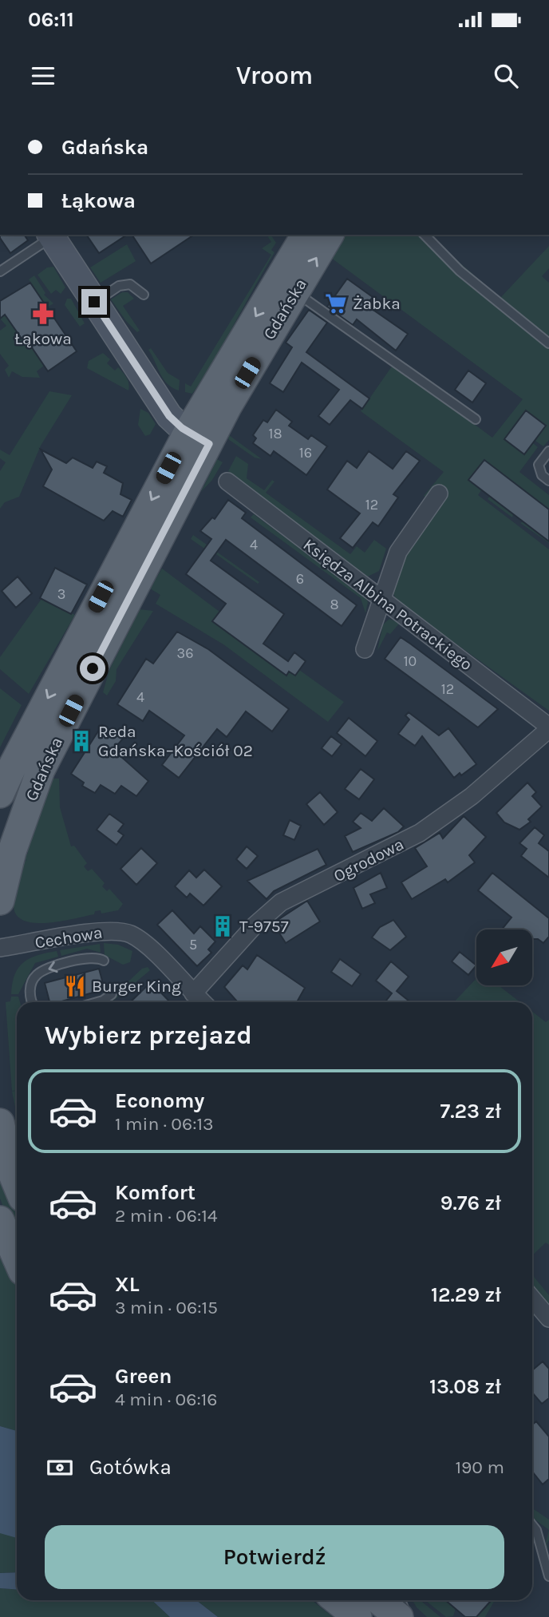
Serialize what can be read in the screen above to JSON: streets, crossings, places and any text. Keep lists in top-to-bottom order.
{
  "streets": {
    "main road": ["Gdańska"],
    "street": ["Księdza Albina Potrackiego", "Ogrodowa", "Cechowa"]
  },
  "crossings": [
    ["Księdza Albina Potrackiego", "Ogrodowa"],
    ["Ogrodowa", "Cechowa"]
  ],
  "places": {
    "supermarket": ["Żabka"],
    "pharmacy": ["Łąkowa"],
    "building": ["Reda Gdańska–Kościół 02", "T-9757"],
    "restaurant": ["Burger King"]
  },
  "house_numbers": [
    "18",
    "16",
    "12",
    "4",
    "6",
    "3",
    "8",
    "36",
    "10",
    "12",
    "4",
    "5"
  ],
  "north": "bottom left",
  "page": {
    "status": "06:11",
    "header": "Vroom",
    "banner": ["Gdańska", "Łąkowa"],
    "heading": "Wybierz przejazd",
    "list": [
      {
        "name": "Economy",
        "note": "1 min · 06:13",
        "value": "7.23 zł"
      },
      {
        "name": "Komfort",
        "note": "2 min · 06:14",
        "value": "9.76 zł"
      },
      {
        "name": "XL",
        "note": "3 min · 06:15",
        "value": "12.29 zł"
      },
      {
        "name": "Green",
        "note": "4 min · 06:16",
        "value": "13.08 zł"
      }
    ],
    "pay": ["Gotówka", "190 m"],
    "buttons": "Potwierdź"
  }
}
